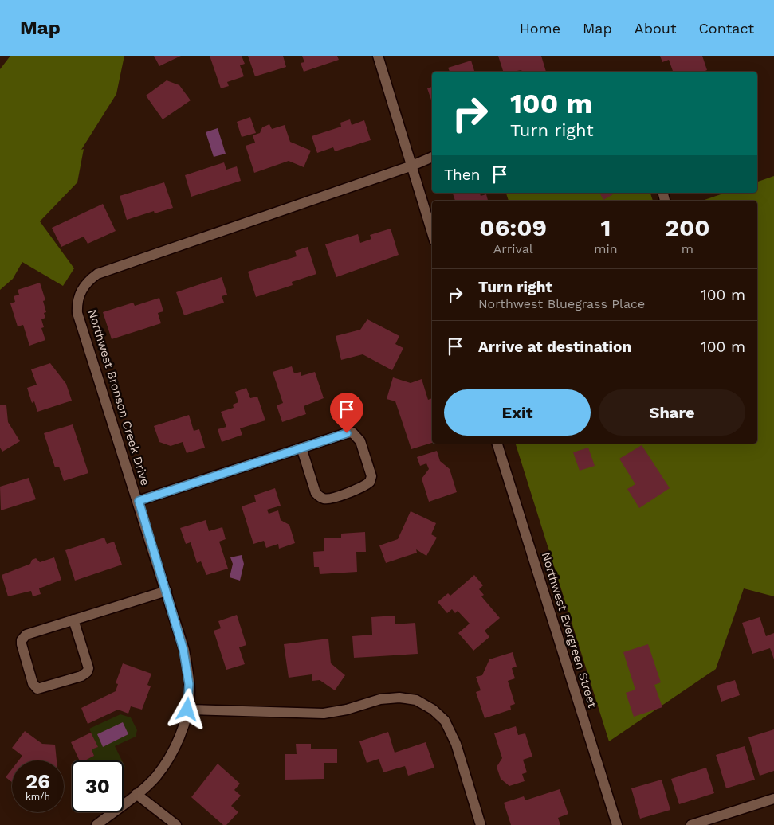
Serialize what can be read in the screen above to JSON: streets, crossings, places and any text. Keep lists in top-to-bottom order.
{
  "streets": {
    "street": ["Northwest Bronson Creek Drive", "Northwest Evergreen Street"]
  },
  "page": {
    "header": "Map",
    "nav": [
      "Home",
      "Map",
      "About",
      "Contact"
    ],
    "turn": ["100 m", "Turn right"],
    "then": "Then",
    "eta": [
      "06:09",
      "Arrival",
      "1",
      "min",
      "200",
      "m"
    ],
    "list": [
      {
        "name": "Turn right",
        "note": "Northwest Bluegrass Place",
        "value": "100 m"
      },
      {
        "name": "Arrive at destination",
        "value": "100 m"
      }
    ],
    "buttons": ["Exit", "Share"],
    "speed": "26 km/h",
    "limit": "30"
  }
}
